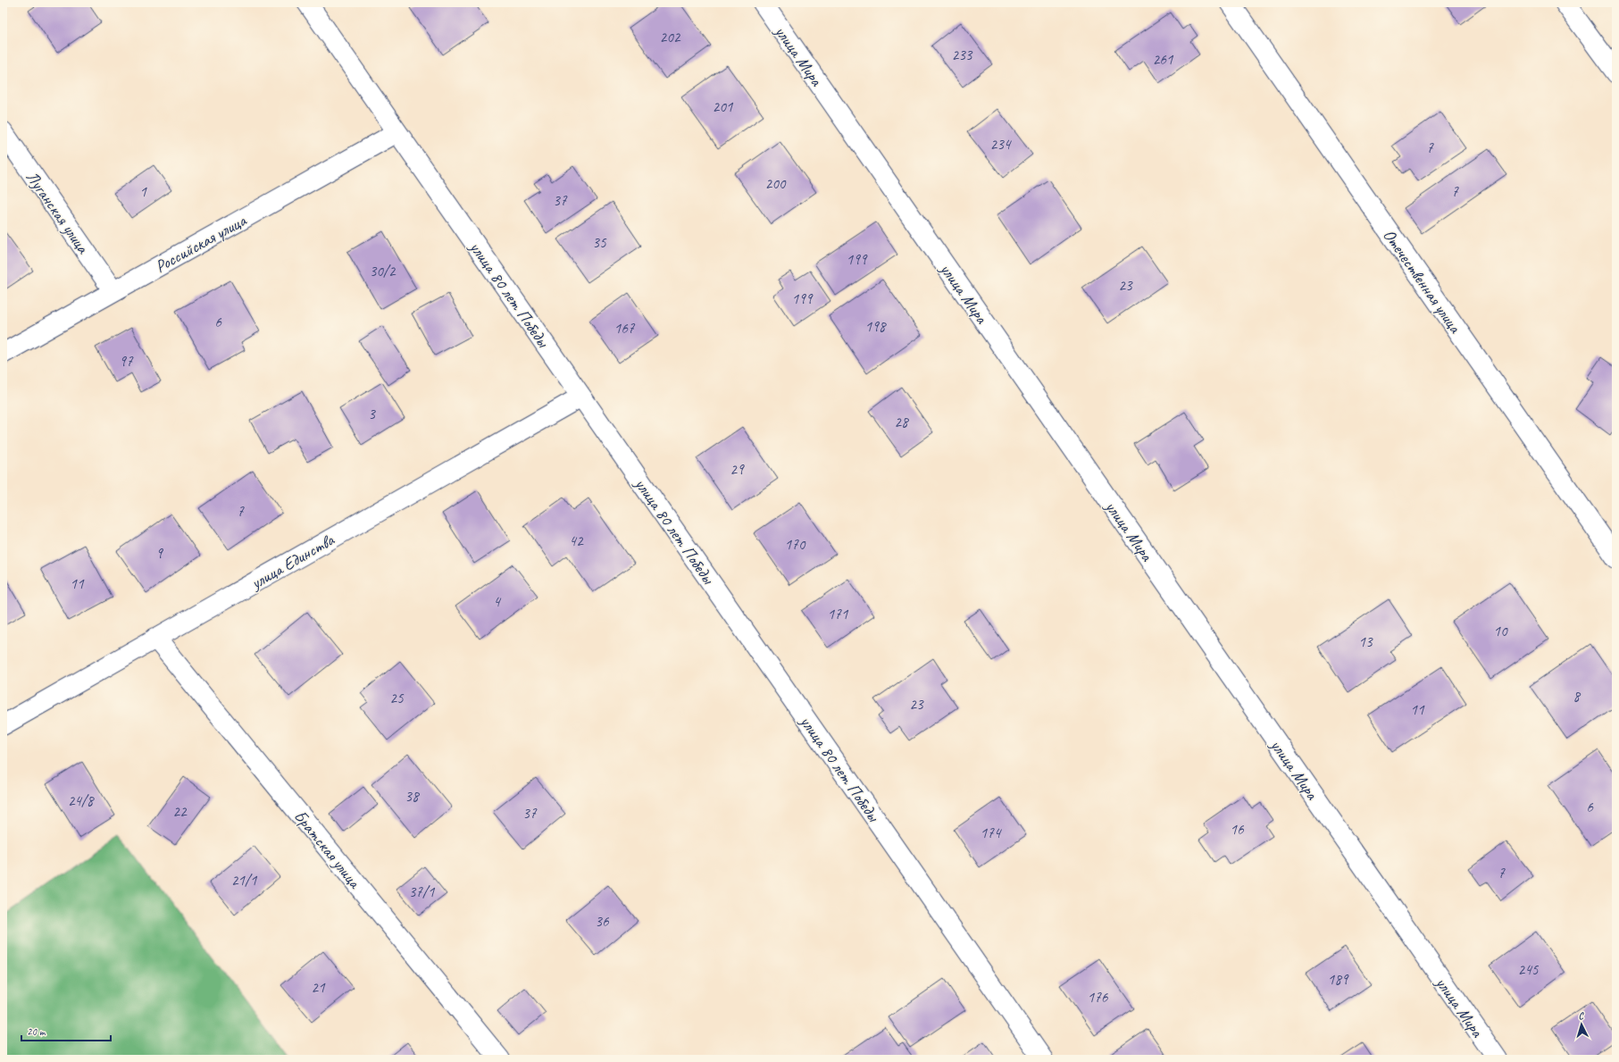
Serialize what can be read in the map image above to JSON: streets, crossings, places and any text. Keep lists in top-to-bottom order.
{
  "streets": {
    "street": [
      "улица Мира",
      "Луганская улица",
      "Российская улица",
      "Отечественная улица",
      "улица 80 лет Победы",
      "улица Единства",
      "Братская улица"
    ]
  },
  "crossings": [
    ["Луганская улица", "Российская улица"],
    ["Российская улица", "улица 80 лет Победы"],
    ["улица 80 лет Победы", "улица Единства"],
    ["улица Единства", "Братская улица"]
  ],
  "house_numbers": [
    "202",
    "233",
    "261",
    "201",
    "234",
    "7",
    "200",
    "1",
    "7",
    "37",
    "35",
    "199",
    "30/2",
    "23",
    "199",
    "6",
    "198",
    "167",
    "97",
    "3",
    "28",
    "29",
    "7",
    "42",
    "170",
    "9",
    "11",
    "4",
    "171",
    "10",
    "13",
    "8",
    "25",
    "23",
    "11",
    "38",
    "24/8",
    "6",
    "22",
    "37",
    "16",
    "174",
    "7",
    "21/1",
    "37/1",
    "36",
    "245",
    "189",
    "21",
    "176"
  ],
  "scale_bar": "20 m",
  "north": "top"
}
